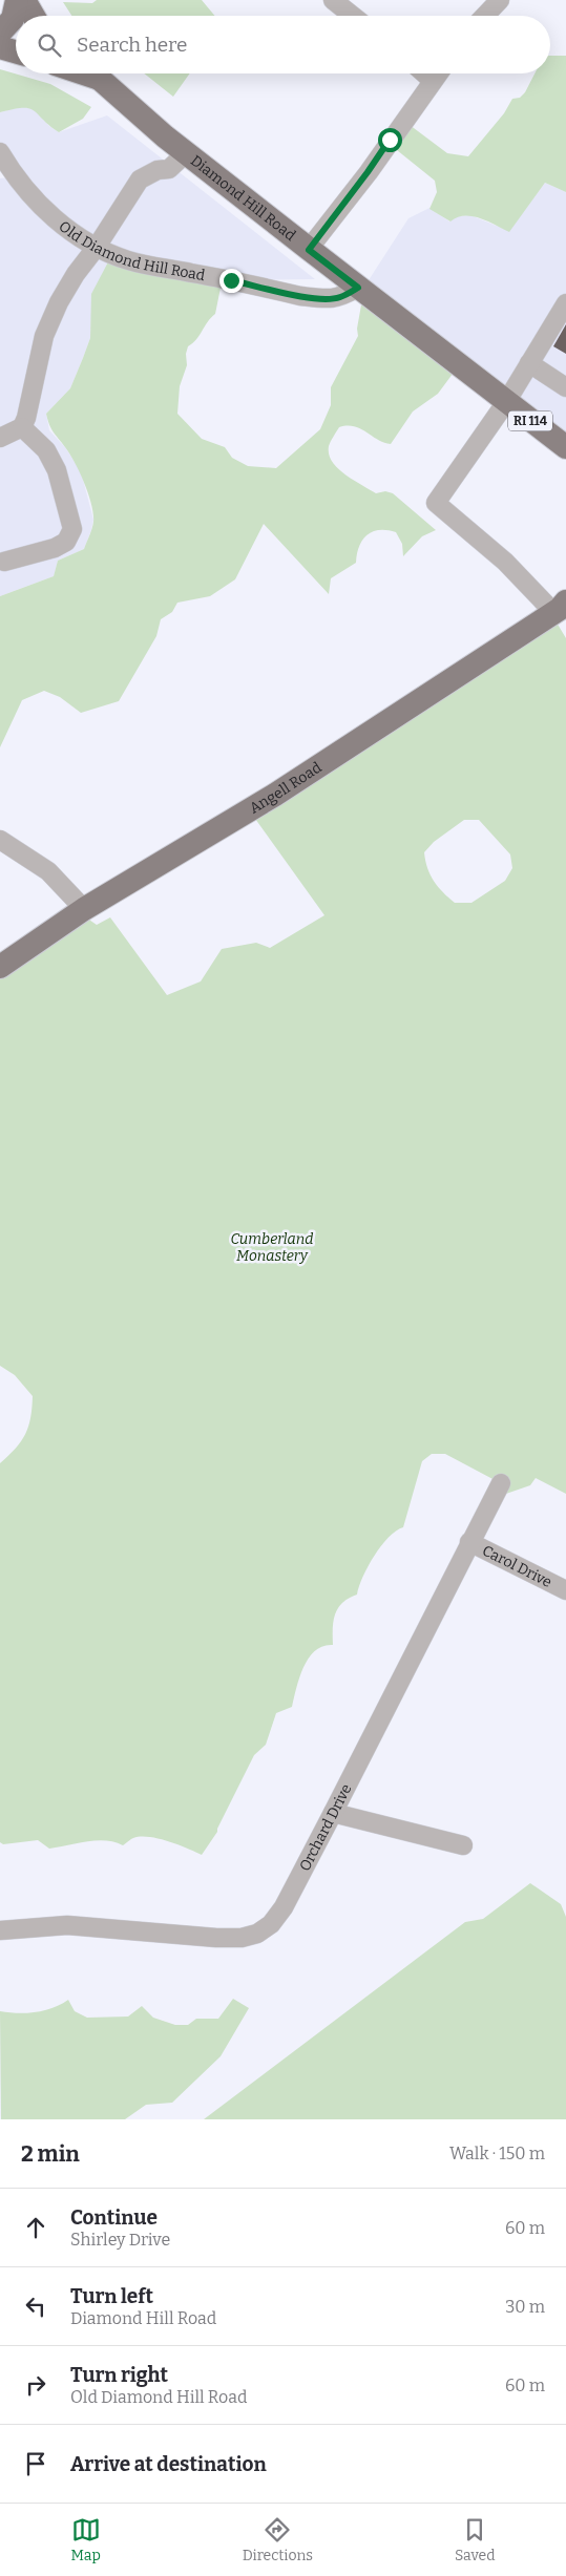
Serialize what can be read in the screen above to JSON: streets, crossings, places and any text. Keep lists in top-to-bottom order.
{
  "streets": {
    "main road": ["Diamond Hill Road", "RI 114", "Angell Road"],
    "street": ["Old Diamond Hill Road", "Carol Drive", "Orchard Drive"]
  },
  "crossings": [
    ["Diamond Hill Road", "Old Diamond Hill Road"],
    ["Carol Drive", "Orchard Drive"]
  ],
  "parks": ["Cumberland Monastery"],
  "page": {
    "search": "Search here",
    "heading": ["2 min", "Walk · 150 m"],
    "list": [
      ["Continue", "Shirley Drive", "60 m"],
      ["Turn left", "Diamond Hill Road", "30 m"],
      ["Turn right", "Old Diamond Hill Road", "60 m"],
      "Arrive at destination"
    ],
    "nav": ["Map", "Directions", "Saved"]
  }
}
